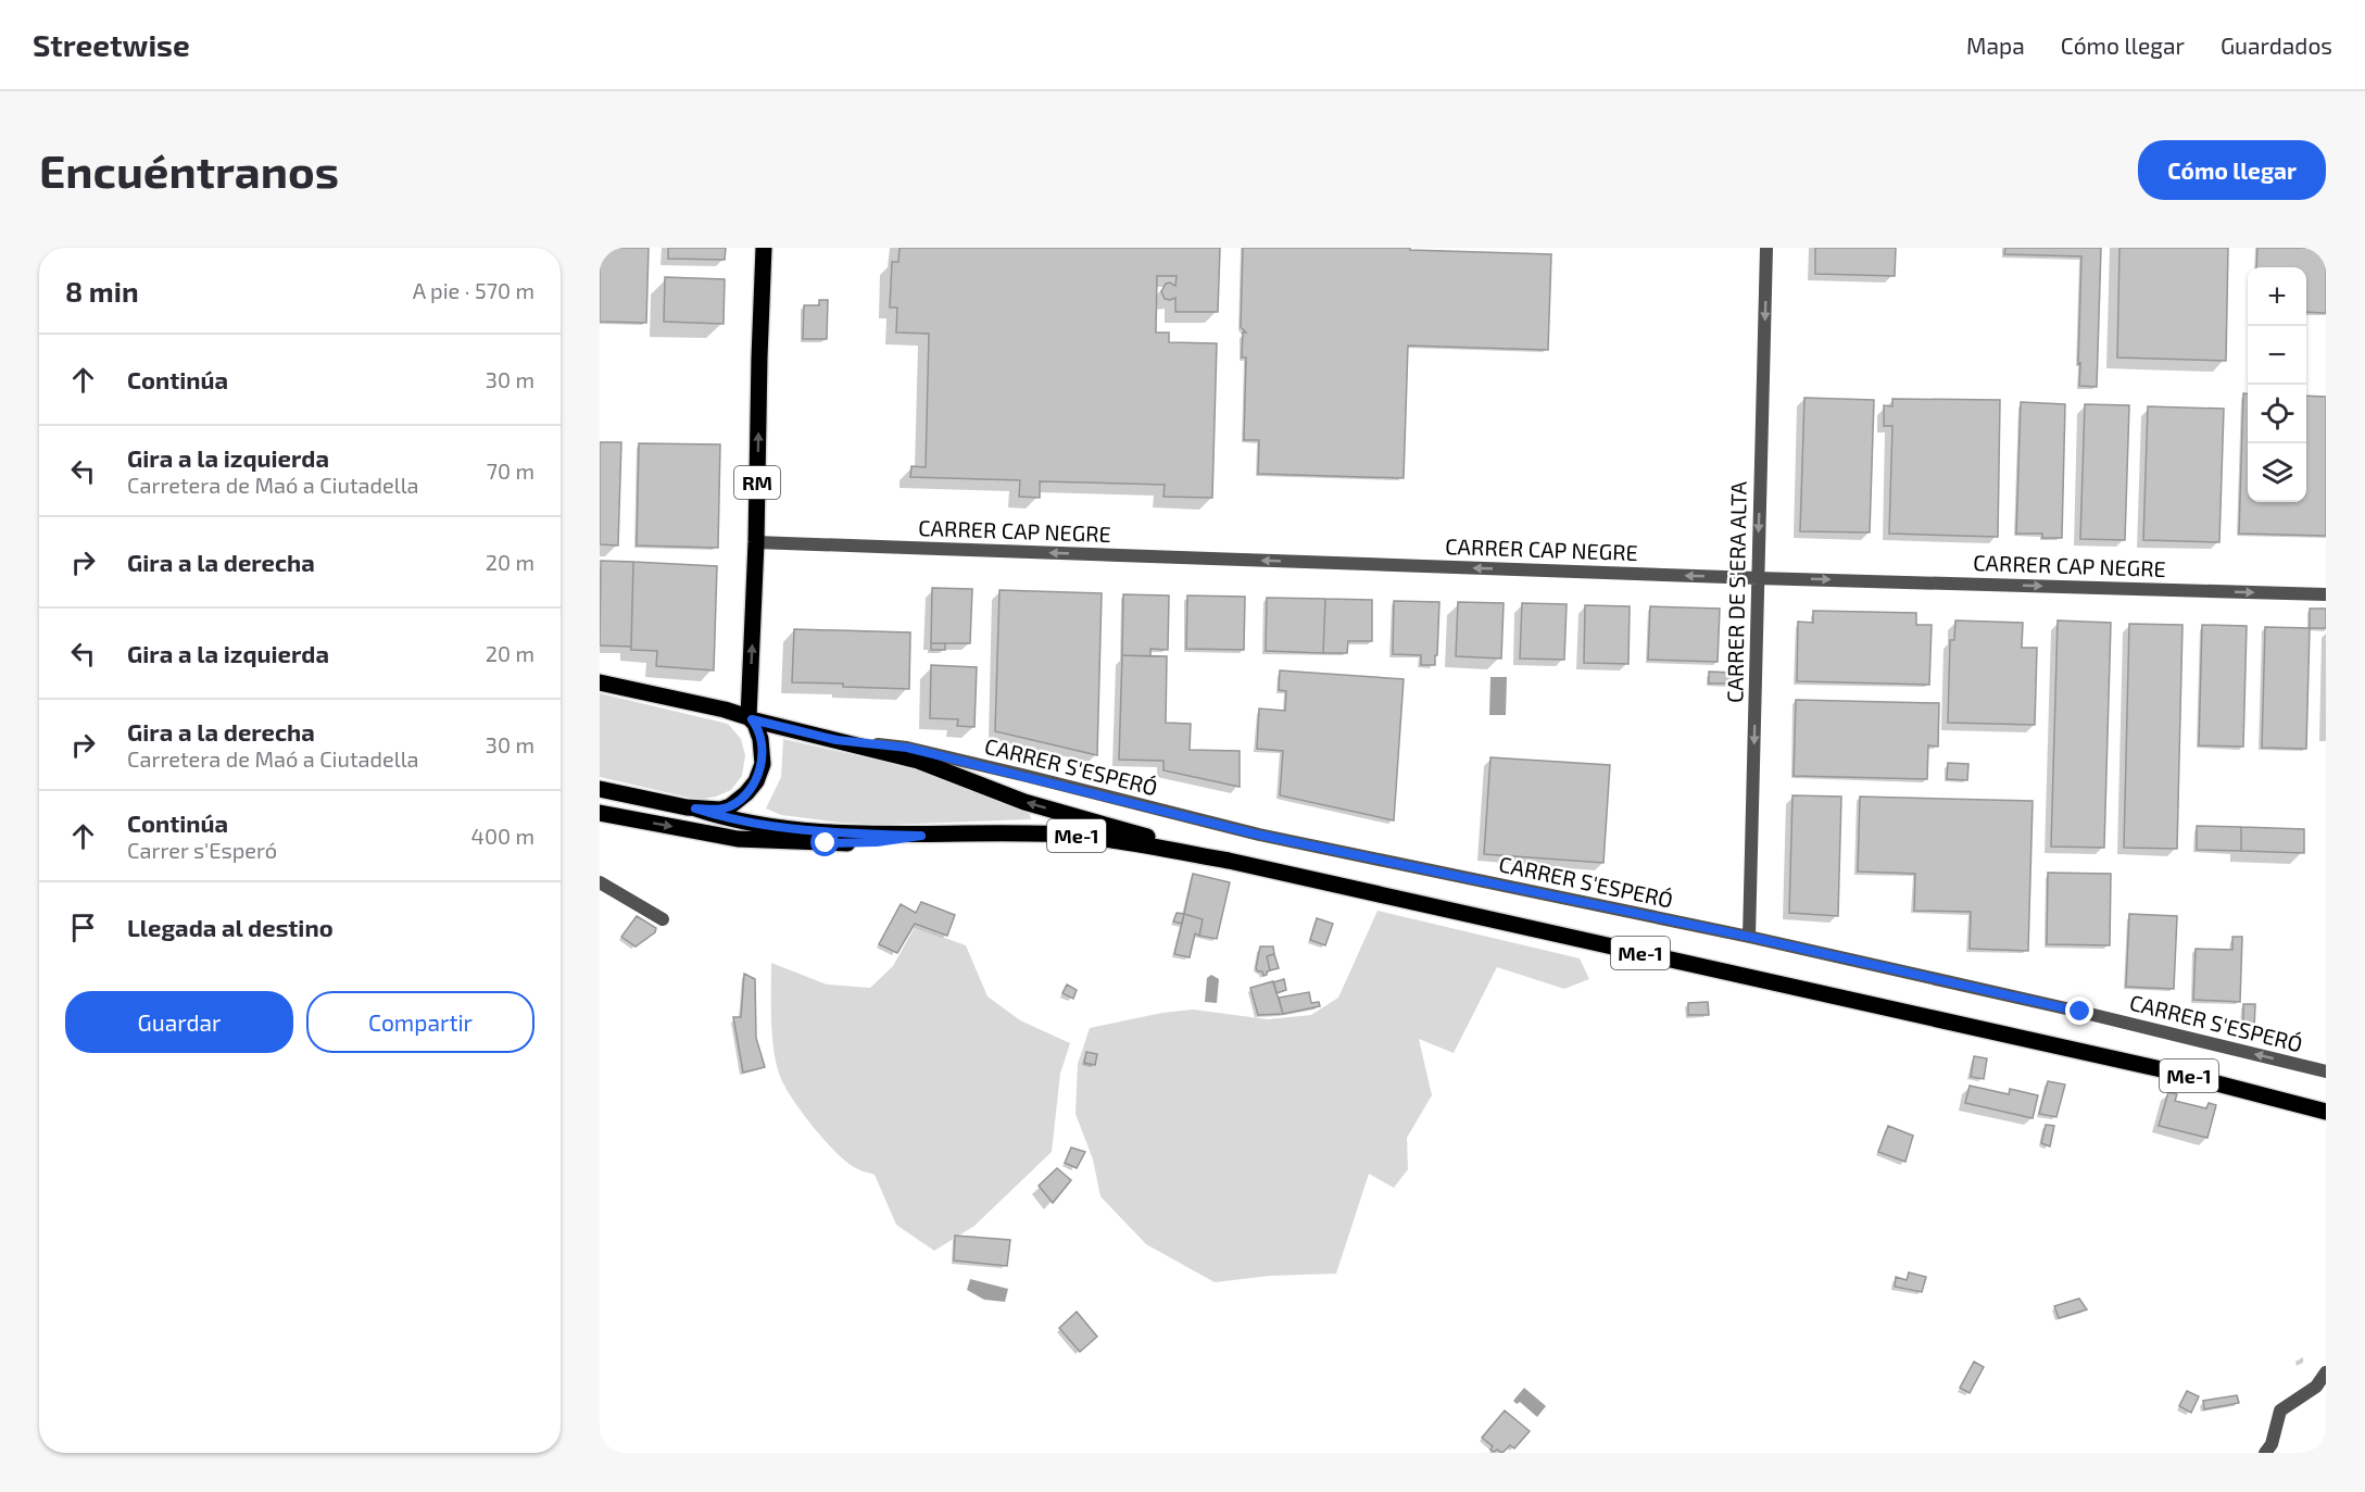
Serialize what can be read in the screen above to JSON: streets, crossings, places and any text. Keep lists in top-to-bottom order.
{
  "streets": {
    "main road": ["RM", "Me-1"],
    "street": ["CARRER CAP NEGRE", "CARRER DE S'ERA ALTA", "CARRER S'ESPERÓ"]
  },
  "crossings": [
    ["RM", "CARRER CAP NEGRE"],
    ["RM", "Me-1"],
    ["CARRER CAP NEGRE", "CARRER DE S'ERA ALTA"],
    ["CARRER DE S'ERA ALTA", "CARRER S'ESPERÓ"],
    ["CARRER S'ESPERÓ", "Me-1"]
  ],
  "one_way": ["CARRER DE S'ERA ALTA", "CARRER S'ESPERÓ"],
  "page": {
    "header": "Streetwise",
    "nav": ["Mapa", "Cómo llegar", "Guardados"],
    "buttons": [
      "Cómo llegar",
      ["Guardar", "Compartir"]
    ],
    "title": "Encuéntranos",
    "heading": ["8 min", "A pie · 570 m"],
    "map_buttons": ["+", "−"],
    "list": [
      ["Continúa", "30 m"],
      ["Gira a la izquierda", "Carretera de Maó a Ciutadella", "70 m"],
      ["Gira a la derecha", "20 m"],
      ["Gira a la izquierda", "20 m"],
      ["Gira a la derecha", "Carretera de Maó a Ciutadella", "30 m"],
      ["Continúa", "Carrer s'Esperó", "400 m"],
      "Llegada al destino"
    ]
  }
}
